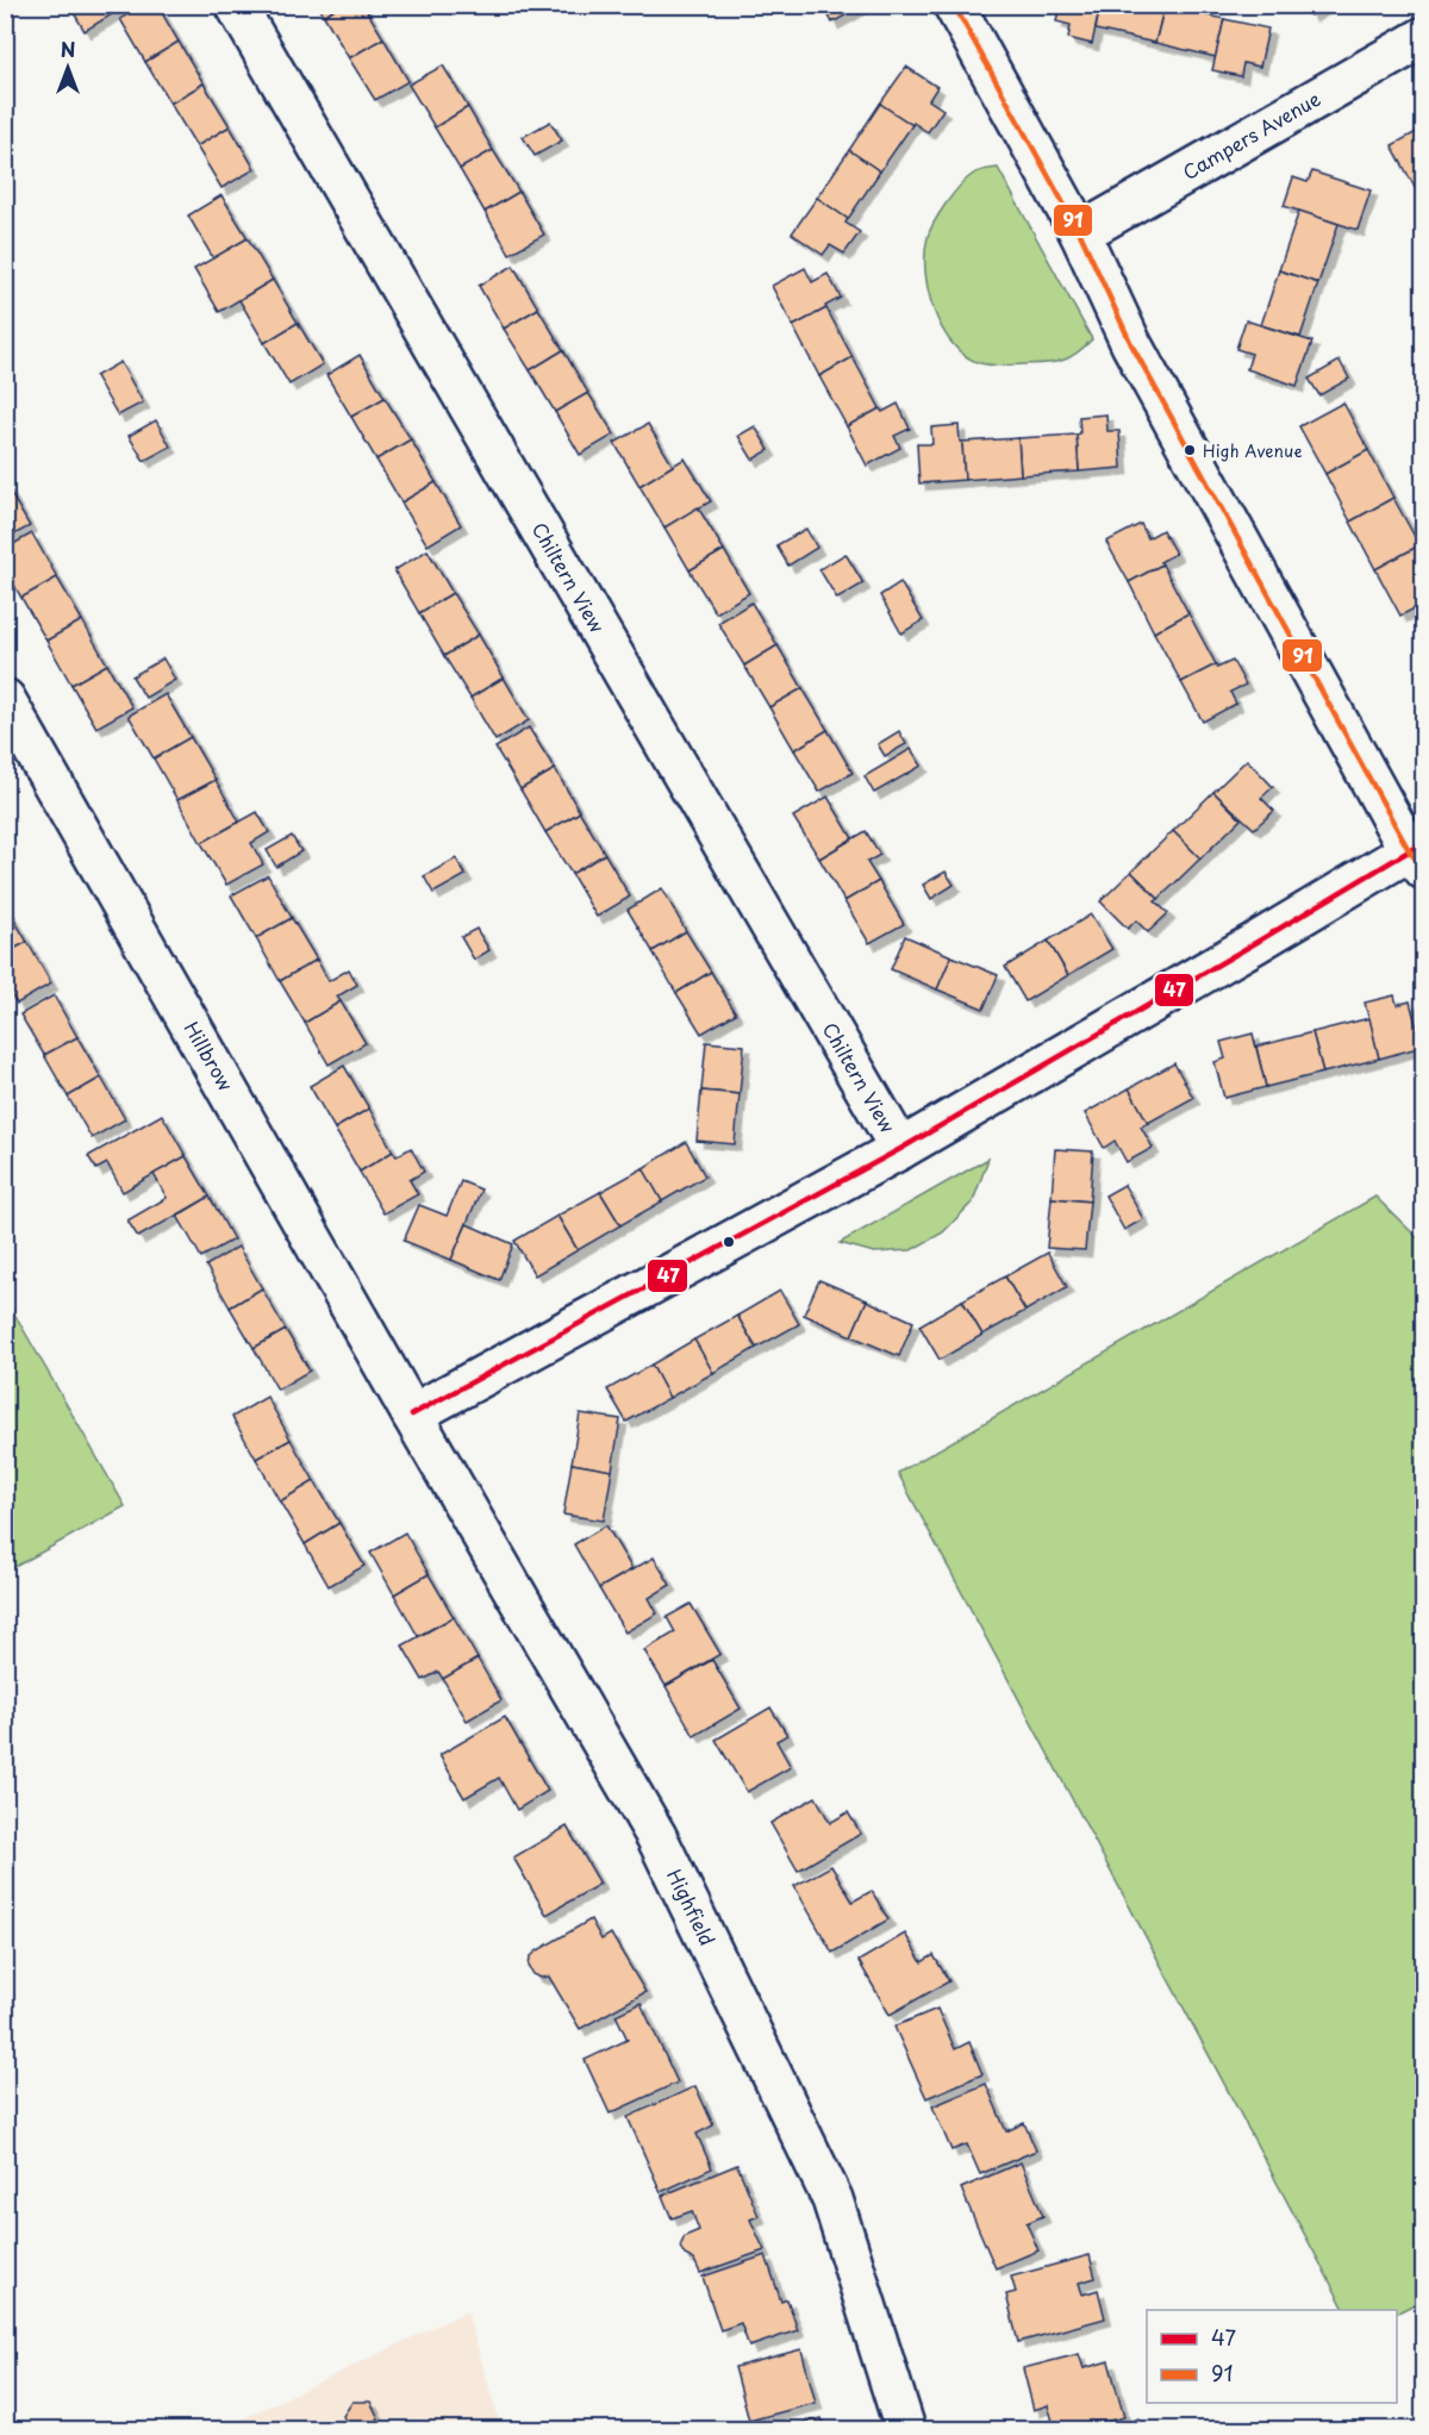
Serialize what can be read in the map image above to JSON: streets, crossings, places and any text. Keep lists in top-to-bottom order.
{
  "streets": {
    "street": [
      "Campers Avenue",
      "Chiltern View",
      "Hillbrow",
      "Highfield"
    ]
  },
  "crossings": [
    ["Hillbrow", "Highfield"]
  ],
  "places": ["High Avenue"],
  "lines": ["transit line 91", "transit line 47"],
  "legend": ["47", "91"],
  "north": "top"
}
